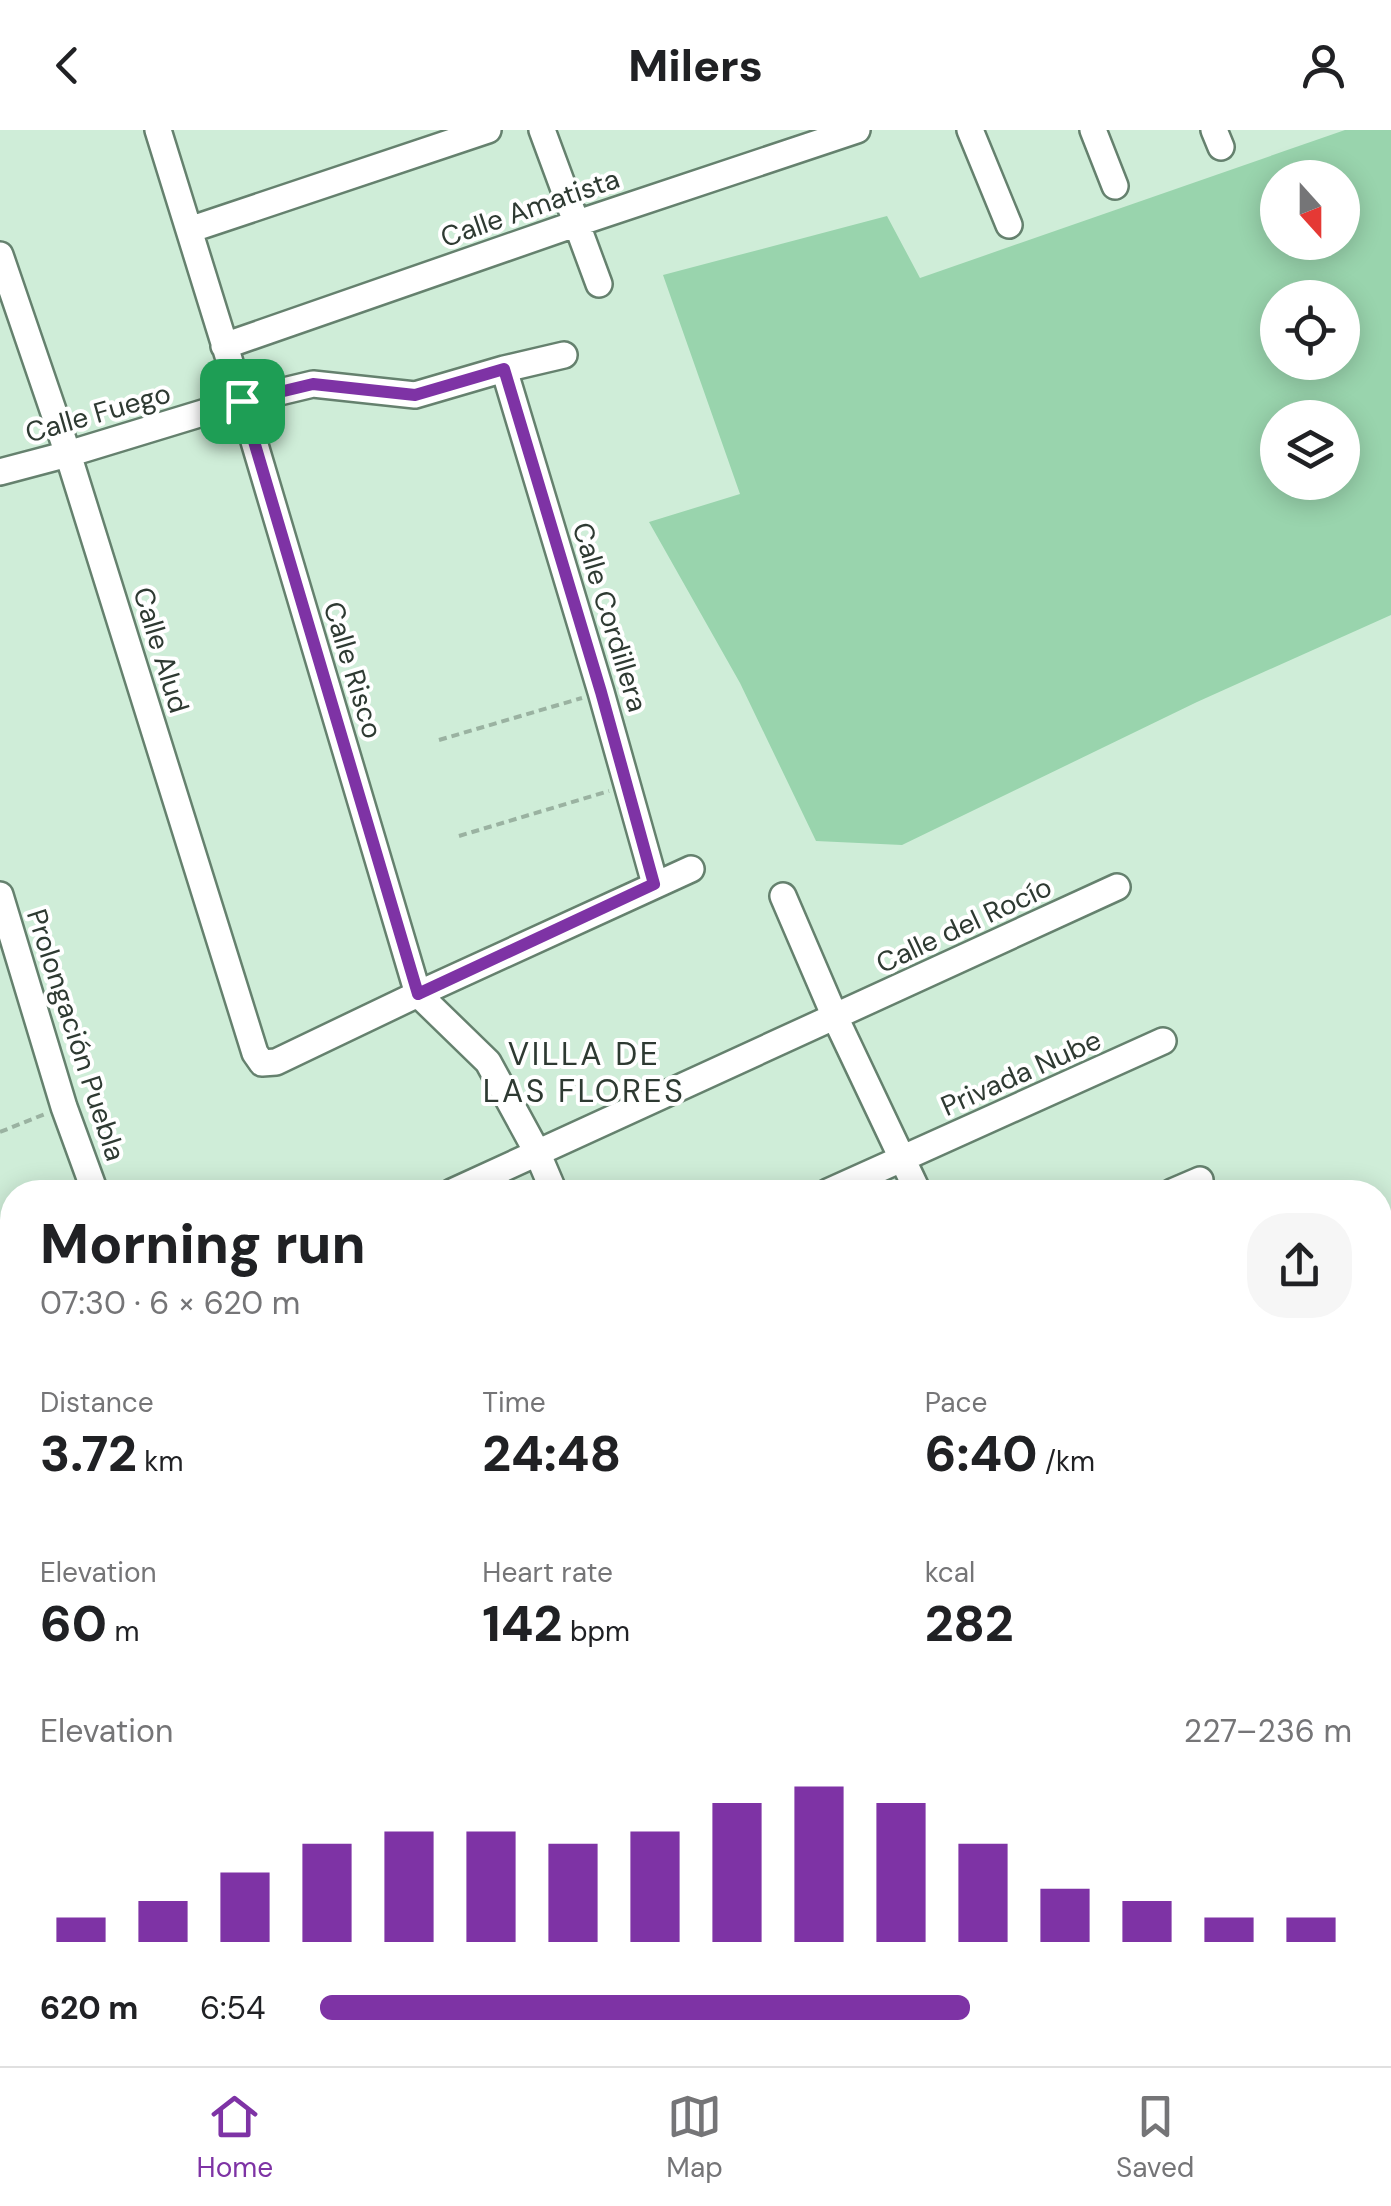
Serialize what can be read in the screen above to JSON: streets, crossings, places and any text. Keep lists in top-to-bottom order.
{
  "streets": {
    "street": [
      "Calle Amatista",
      "Calle Fuego",
      "Calle Cordillera",
      "Calle Alud",
      "Calle Risco",
      "Calle del Rocío",
      "Prolongación Puebla",
      "Privada Nube"
    ]
  },
  "crossings": [
    ["Calle Amatista", "Calle Risco"],
    ["Calle Fuego", "Calle Cordillera"],
    ["Calle Fuego", "Calle Alud"],
    ["Calle Fuego", "Calle Risco"],
    ["Calle Alud", "Calle Risco"],
    ["Calle Risco", "Calle del Rocío"]
  ],
  "districts": ["VILLA DE LAS FLORES"],
  "north": "bottom",
  "page": {
    "header": "Milers",
    "heading": ["Morning run", "07:30 · 6 × 620 m"],
    "stats": [
      ["Distance", "3.72 km"],
      ["Time", "24:48"],
      ["Pace", "6:40 /km"],
      ["Elevation", "60 m"],
      ["Heart rate", "142 bpm"],
      ["kcal", "282"]
    ],
    "chart": ["Elevation", "227–236 m"],
    "list": [
      {
        "name": "620 m",
        "note": "6:54"
      }
    ],
    "tabs": ["Home", "Map", "Saved"]
  }
}
